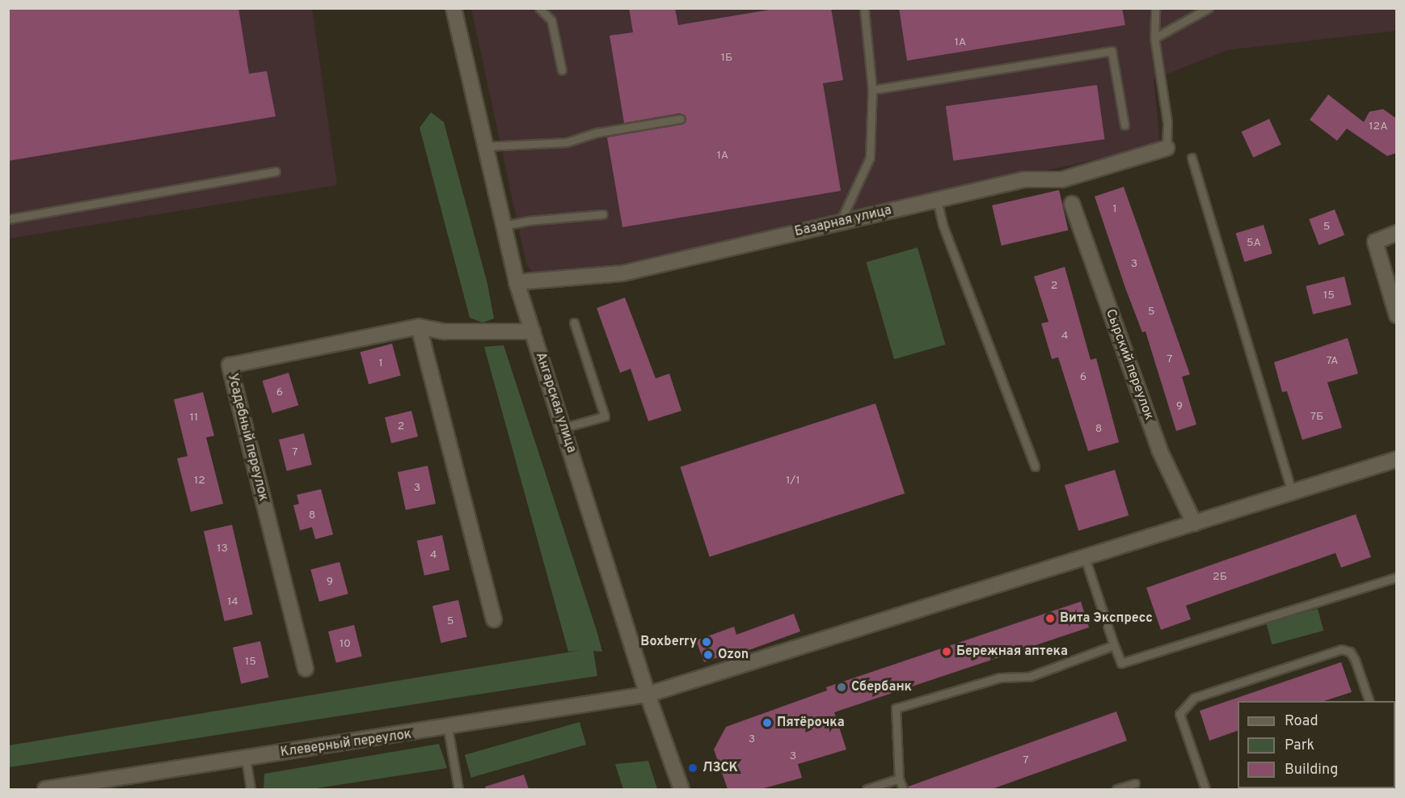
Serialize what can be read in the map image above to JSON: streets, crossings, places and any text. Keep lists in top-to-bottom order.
{
  "streets": {
    "street": [
      "Базарная улица",
      "Сырский переулок",
      "Ангарская улица",
      "Усадебный переулок",
      "Клеверный переулок"
    ]
  },
  "crossings": [
    ["Базарная улица", "Ангарская улица"],
    ["Сырский переулок", "Клеверный переулок"],
    ["Ангарская улица", "Усадебный переулок"],
    ["Ангарская улица", "Клеверный переулок"]
  ],
  "places": [
    "Вита Экспресс",
    "Boxberry",
    "Бережная аптека",
    "Ozon",
    "Сбербанк",
    "Пятёрочка",
    "ЛЗСК"
  ],
  "house_numbers": [
    "1А",
    "1Б",
    "12А",
    "1А",
    "1",
    "5",
    "5А",
    "3",
    "2",
    "15",
    "5",
    "4",
    "7",
    "7А",
    "1",
    "6",
    "6",
    "9",
    "7Б",
    "11",
    "2",
    "8",
    "7",
    "12",
    "1/1",
    "3",
    "8",
    "13",
    "4",
    "2Б",
    "9",
    "14",
    "5",
    "10",
    "15",
    "3",
    "3",
    "7"
  ],
  "legend": ["Road", "Park", "Building"]
}
